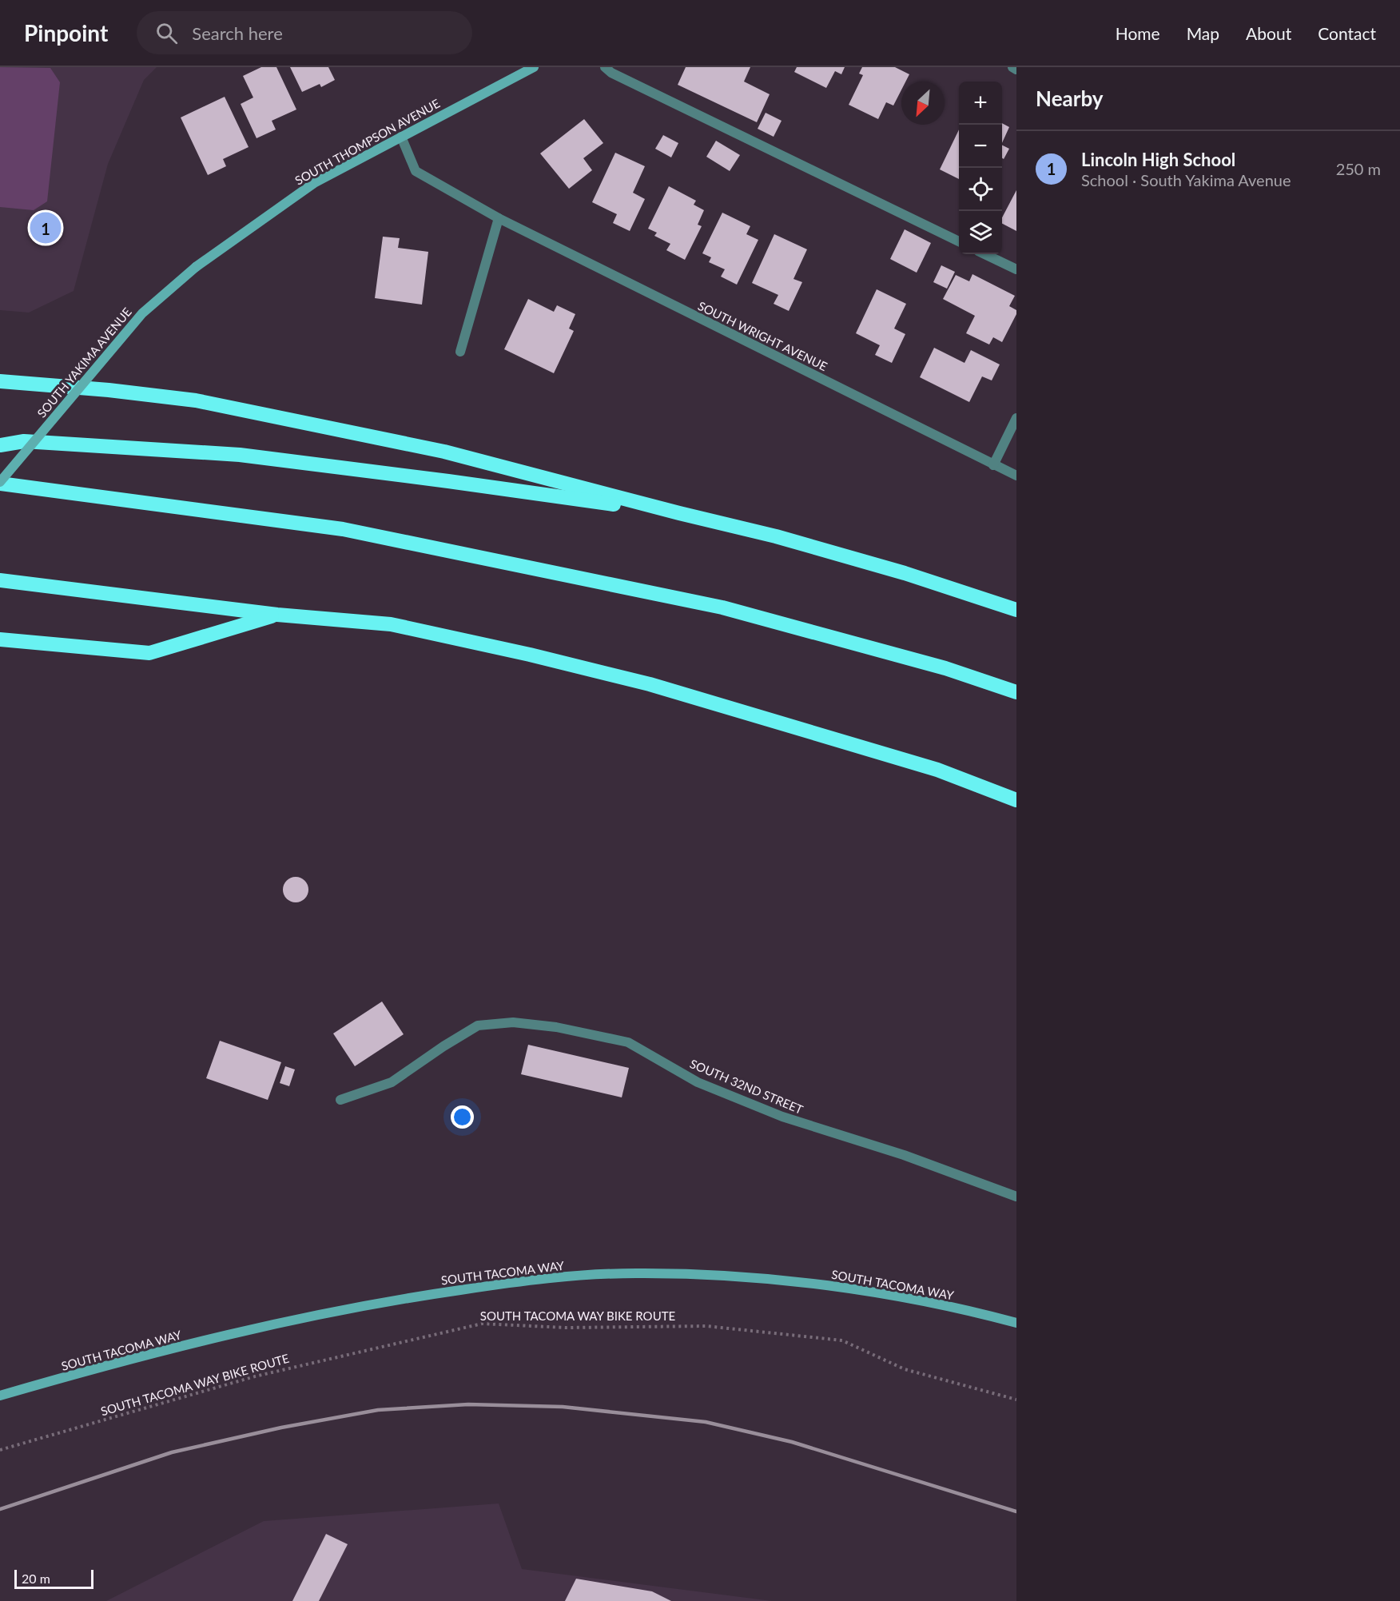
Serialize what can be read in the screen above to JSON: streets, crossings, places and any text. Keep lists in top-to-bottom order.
{
  "streets": {
    "main road": ["SOUTH THOMPSON AVENUE", "SOUTH YAKIMA AVENUE", "SOUTH TACOMA WAY"],
    "street": ["SOUTH WRIGHT AVENUE", "SOUTH 32ND STREET"],
    "path": ["SOUTH TACOMA WAY BIKE ROUTE"]
  },
  "crossings": [
    ["SOUTH THOMPSON AVENUE", "SOUTH WRIGHT AVENUE"],
    ["SOUTH THOMPSON AVENUE", "SOUTH YAKIMA AVENUE"]
  ],
  "scale_bar": "20 m",
  "north": "bottom left",
  "page": {
    "header": "Pinpoint",
    "search": "Search here",
    "nav": [
      "Home",
      "Map",
      "About",
      "Contact"
    ],
    "heading": "Nearby",
    "map_buttons": ["+", "−"],
    "list": [
      {
        "mark": "1",
        "name": "Lincoln High School",
        "note": "School · South Yakima Avenue",
        "value": "250 m"
      }
    ],
    "pins": "1",
    "scale": "20 m"
  }
}
